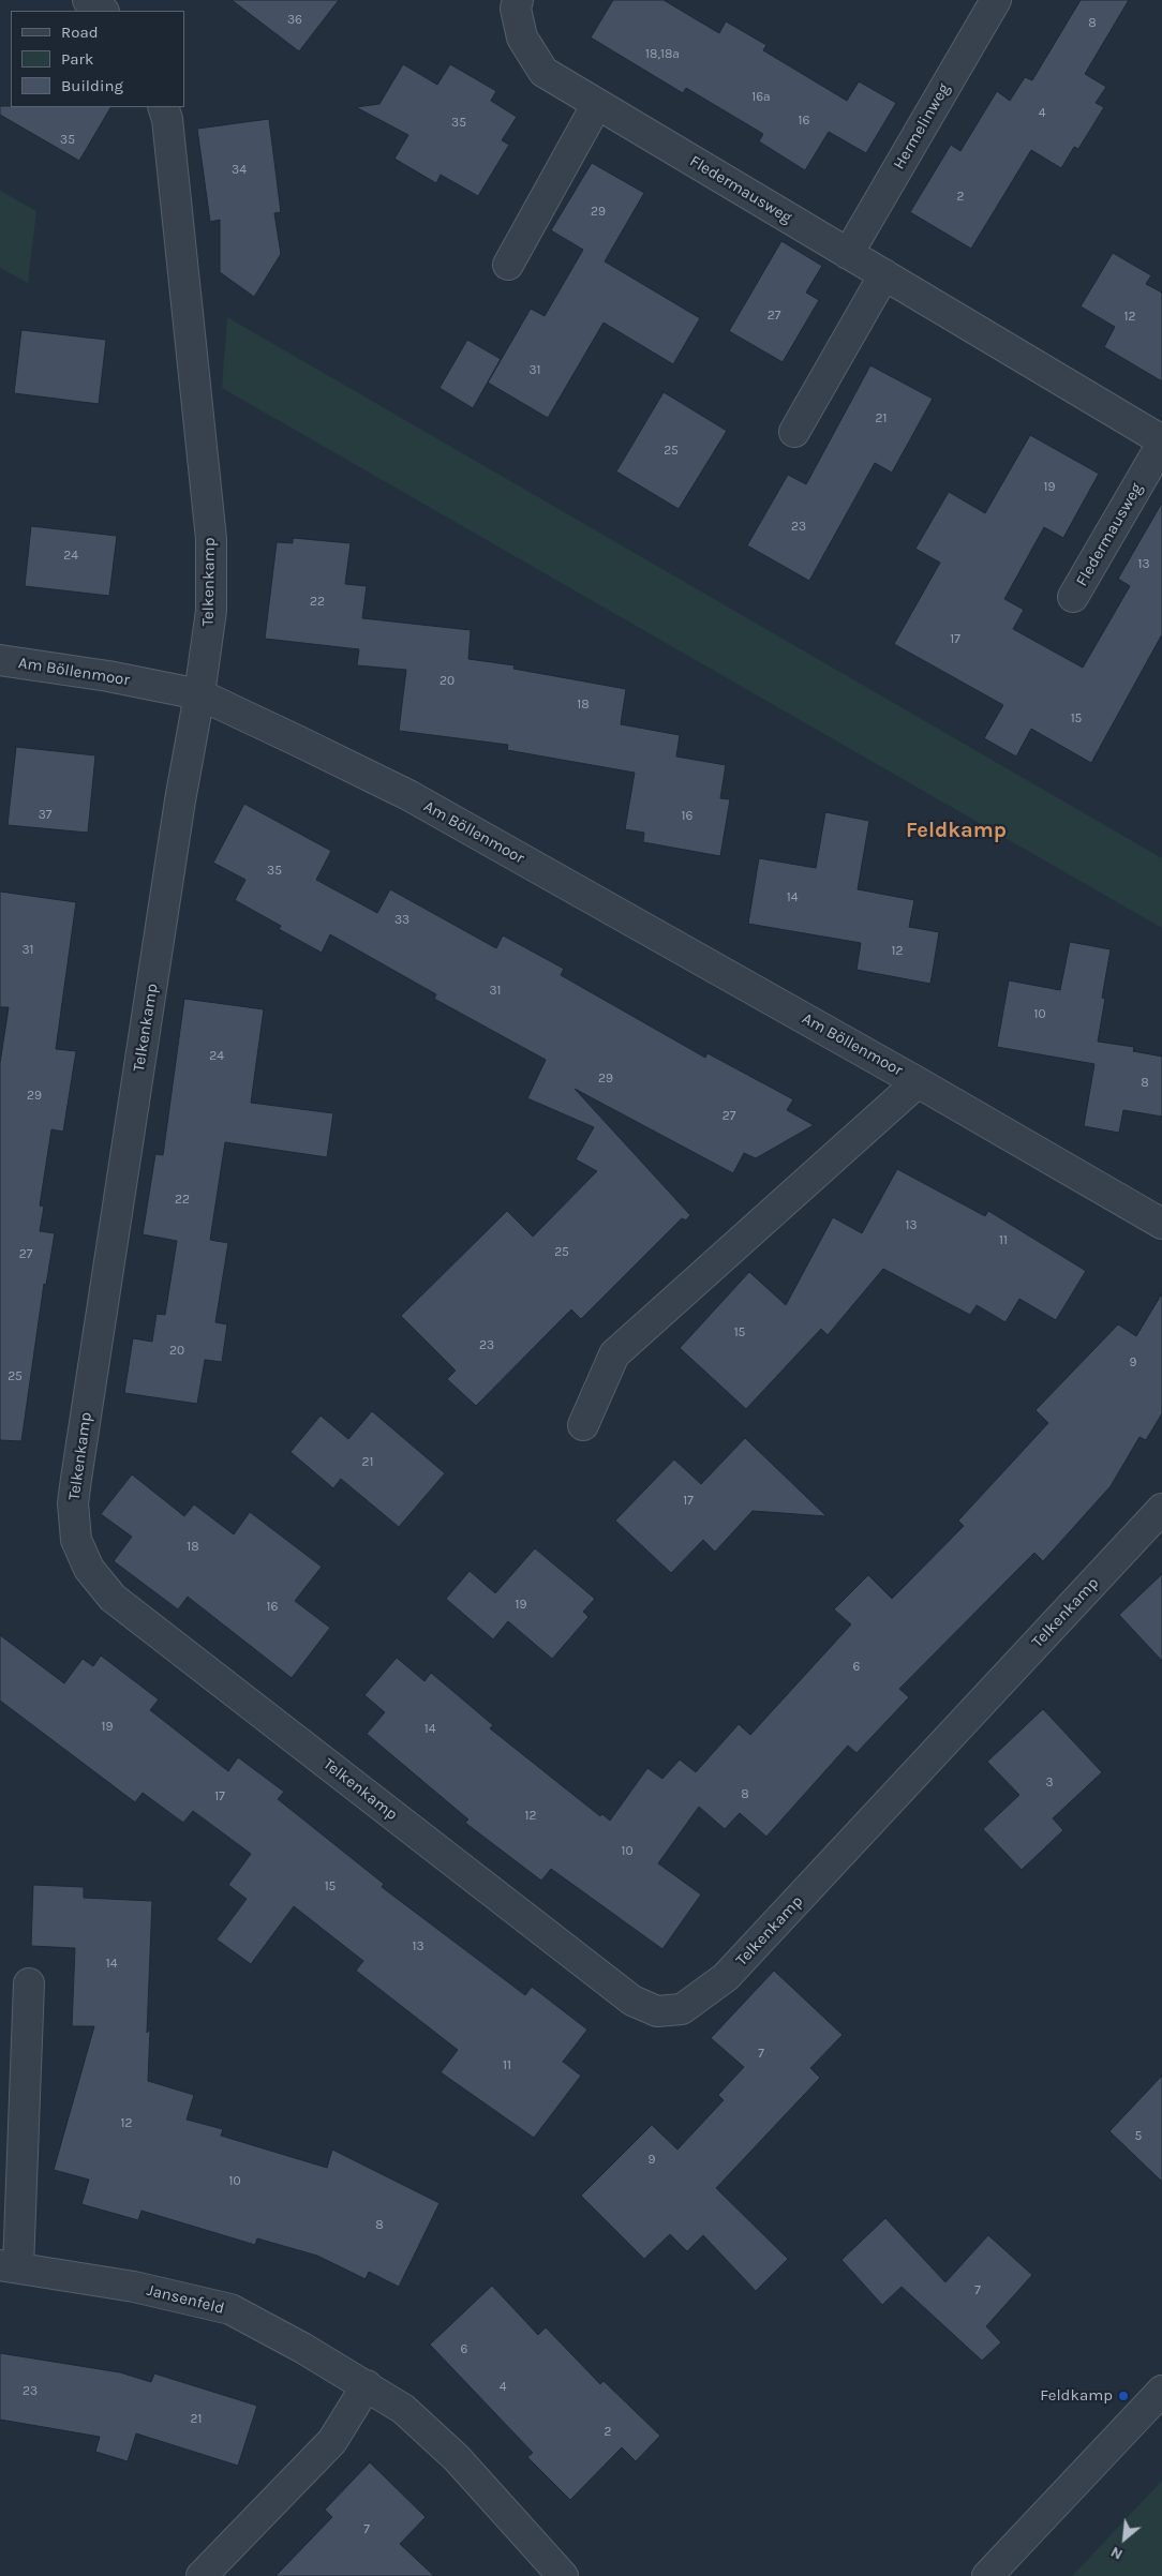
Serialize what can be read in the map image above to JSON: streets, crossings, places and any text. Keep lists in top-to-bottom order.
{
  "streets": {
    "street": [
      "Hermelinweg",
      "Fledermausweg",
      "Telkenkamp",
      "Am Böllenmoor",
      "Jansenfeld"
    ]
  },
  "crossings": [
    ["Hermelinweg", "Fledermausweg"],
    ["Telkenkamp", "Am Böllenmoor"]
  ],
  "districts": ["Feldkamp"],
  "places": ["Feldkamp"],
  "house_numbers": [
    "36",
    "8",
    "18,18a",
    "16a",
    "4",
    "16",
    "35",
    "35",
    "34",
    "2",
    "29",
    "27",
    "12",
    "31",
    "21",
    "25",
    "19",
    "23",
    "24",
    "13",
    "22",
    "17",
    "20",
    "18",
    "15",
    "37",
    "16",
    "35",
    "14",
    "33",
    "31",
    "12",
    "31",
    "10",
    "24",
    "29",
    "8",
    "29",
    "27",
    "22",
    "13",
    "11",
    "25",
    "27",
    "15",
    "23",
    "20",
    "9",
    "25",
    "21",
    "17",
    "18",
    "19",
    "16",
    "6",
    "19",
    "14",
    "3",
    "8",
    "17",
    "12",
    "10",
    "15",
    "13",
    "14",
    "7",
    "11",
    "12",
    "5",
    "9",
    "10",
    "8",
    "7",
    "6",
    "4",
    "23",
    "21",
    "2",
    "7"
  ],
  "legend": ["Road", "Park", "Building"],
  "north": "bottom left"
}
